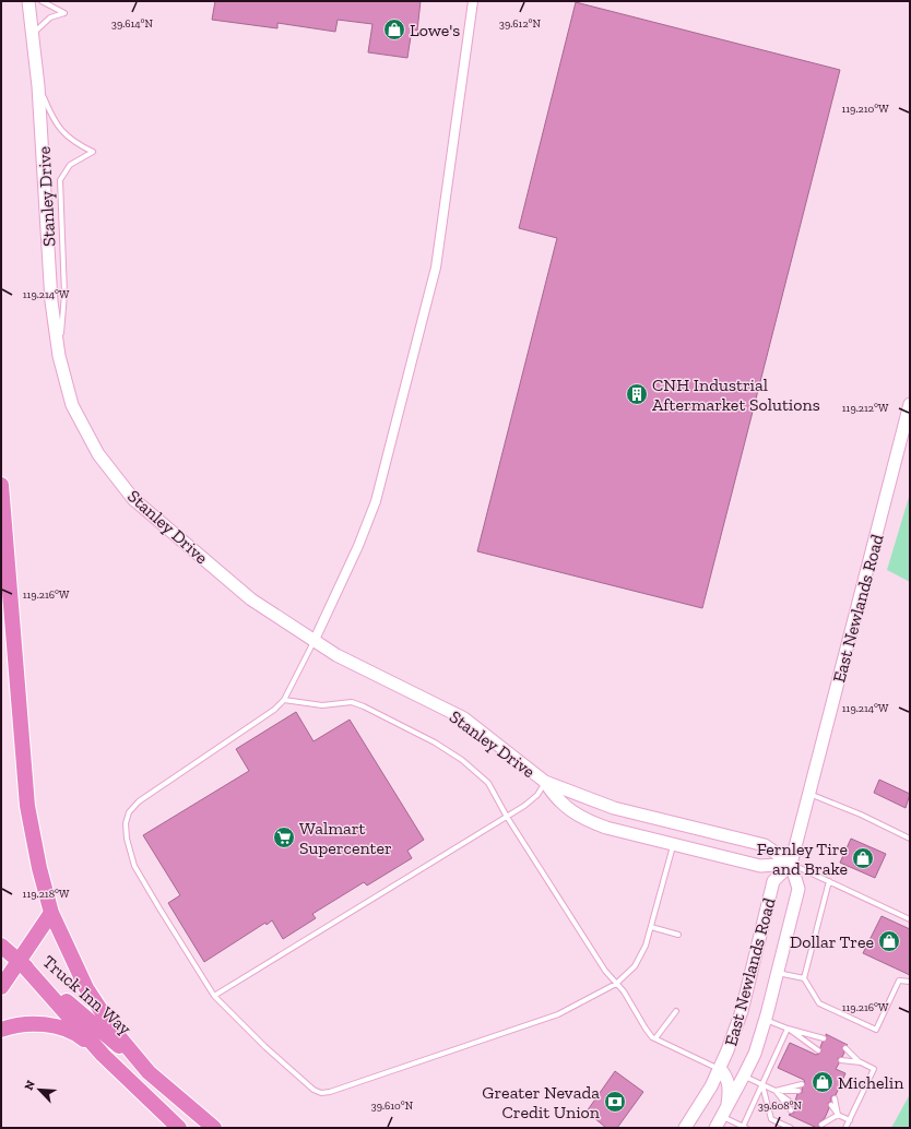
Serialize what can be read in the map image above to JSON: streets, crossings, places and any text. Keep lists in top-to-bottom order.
{
  "streets": {
    "highway": ["Truck Inn Way"],
    "street": ["Stanley Drive", "East Newlands Road"]
  },
  "crossings": [
    ["Stanley Drive", "East Newlands Road"]
  ],
  "places": {
    "shop": [
      "Lowe's",
      "Fernley Tire and Brake",
      "Dollar Tree",
      "Michelin"
    ],
    "building": ["CNH Industrial Aftermarket Solutions"],
    "supermarket": ["Walmart Supercenter"],
    "bank": ["Greater Nevada Credit Union"]
  },
  "north": "top left",
  "coordinates": [
    "39.614°N",
    "39.612°N",
    "119.210°W",
    "119.214°W",
    "119.212°W",
    "119.216°W",
    "119.218°W",
    "39.610°N",
    "39.608°N"
  ]
}
